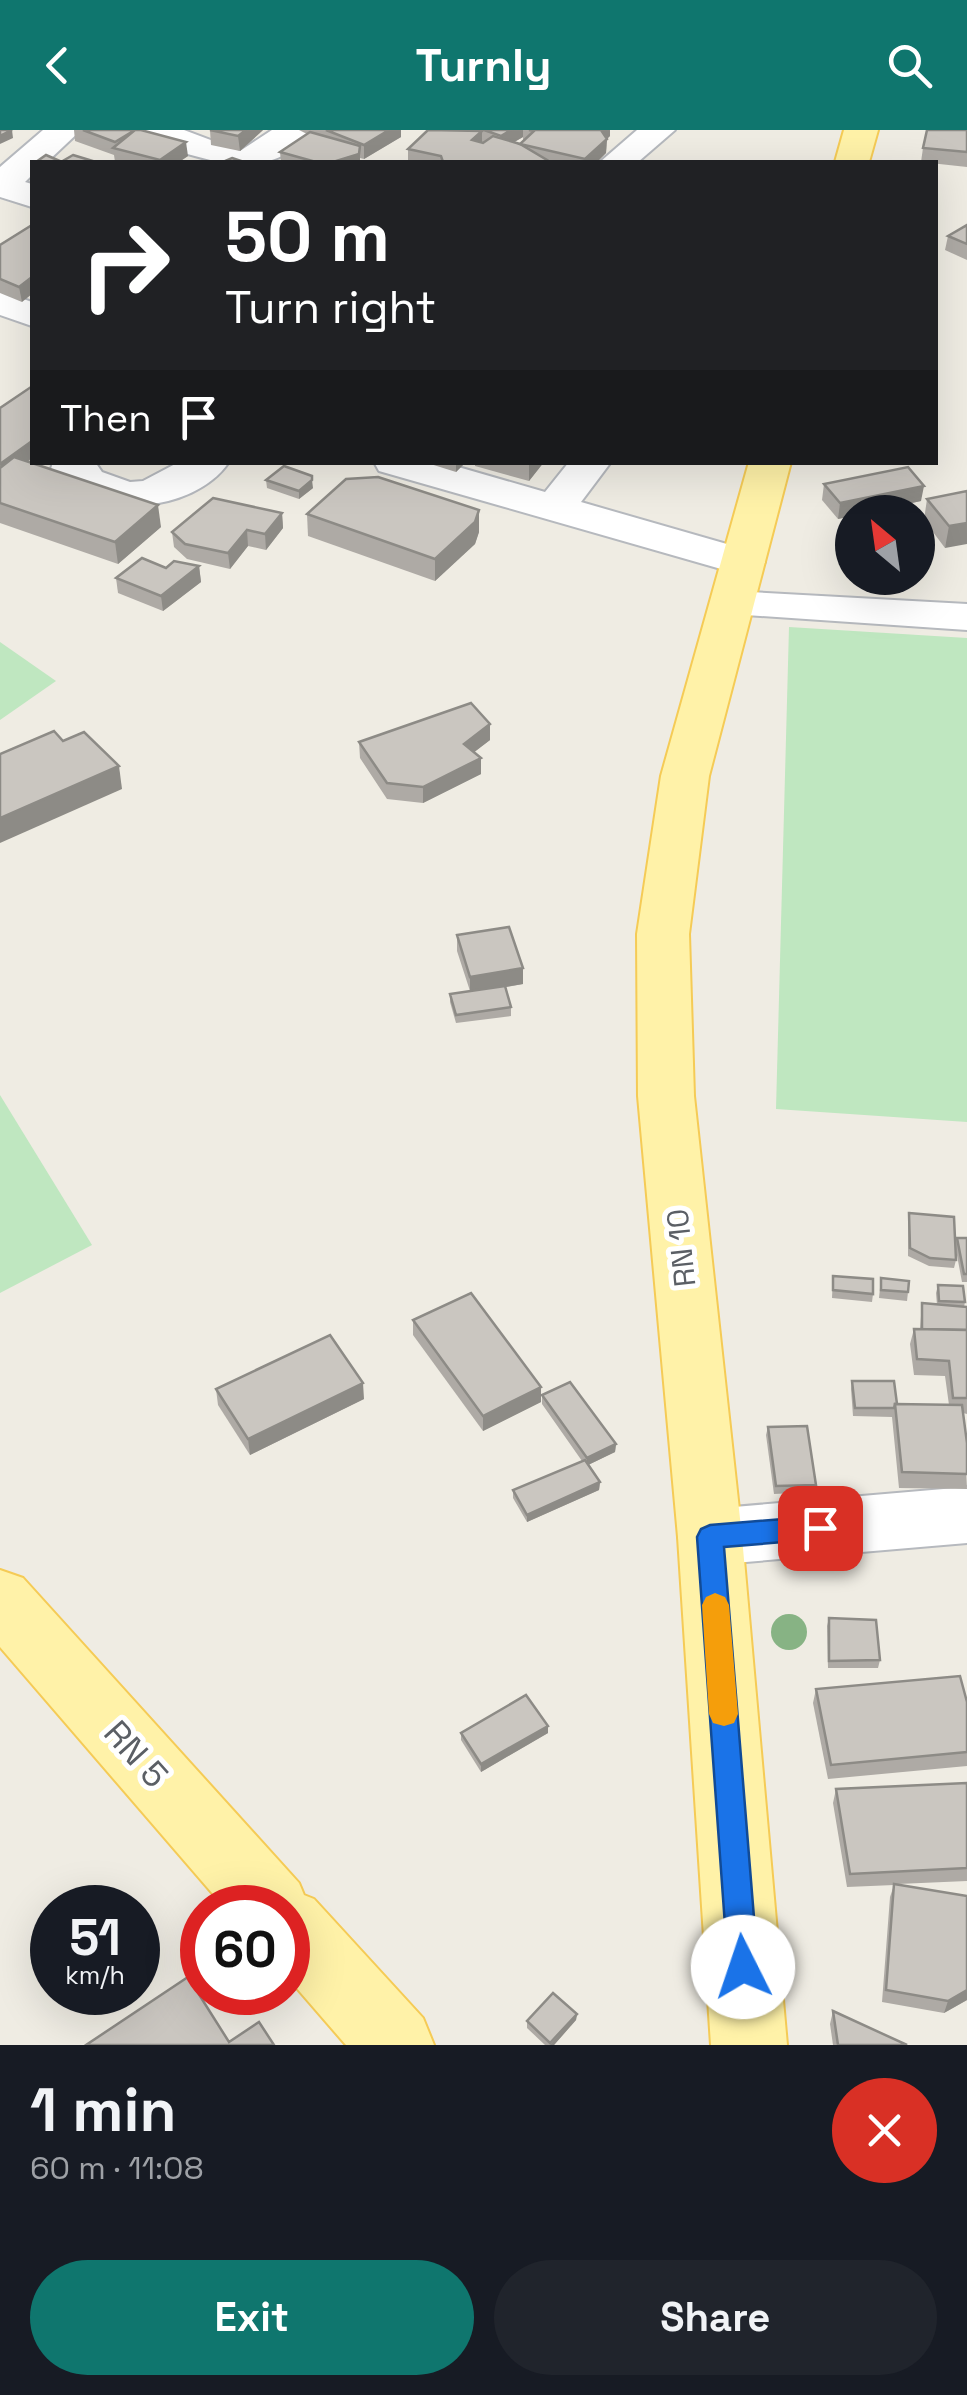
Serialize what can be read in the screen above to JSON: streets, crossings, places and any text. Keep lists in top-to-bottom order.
{
  "streets": {
    "main road": ["RN 10", "RN 5"]
  },
  "north": "top left",
  "page": {
    "header": "Turnly",
    "turn": ["50 m", "Turn right"],
    "then": "Then",
    "speed": "51 km/h",
    "limit": "60",
    "heading": ["1 min", "60 m · 11:08"],
    "buttons": ["Exit", "Share"]
  }
}
